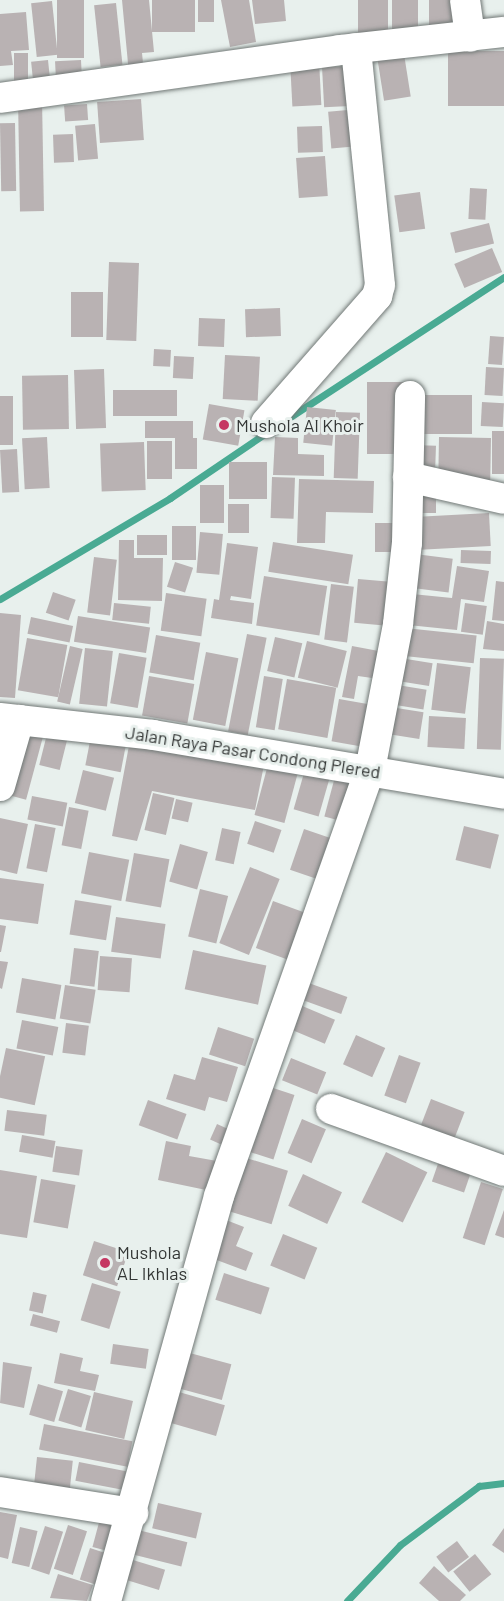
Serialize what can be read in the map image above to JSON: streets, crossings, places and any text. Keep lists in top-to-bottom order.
{
  "streets": {
    "street": ["Jalan Raya Pasar Condong Plered"]
  },
  "places": ["Mushola Al Khoir", "Mushola AL Ikhlas"]
}
